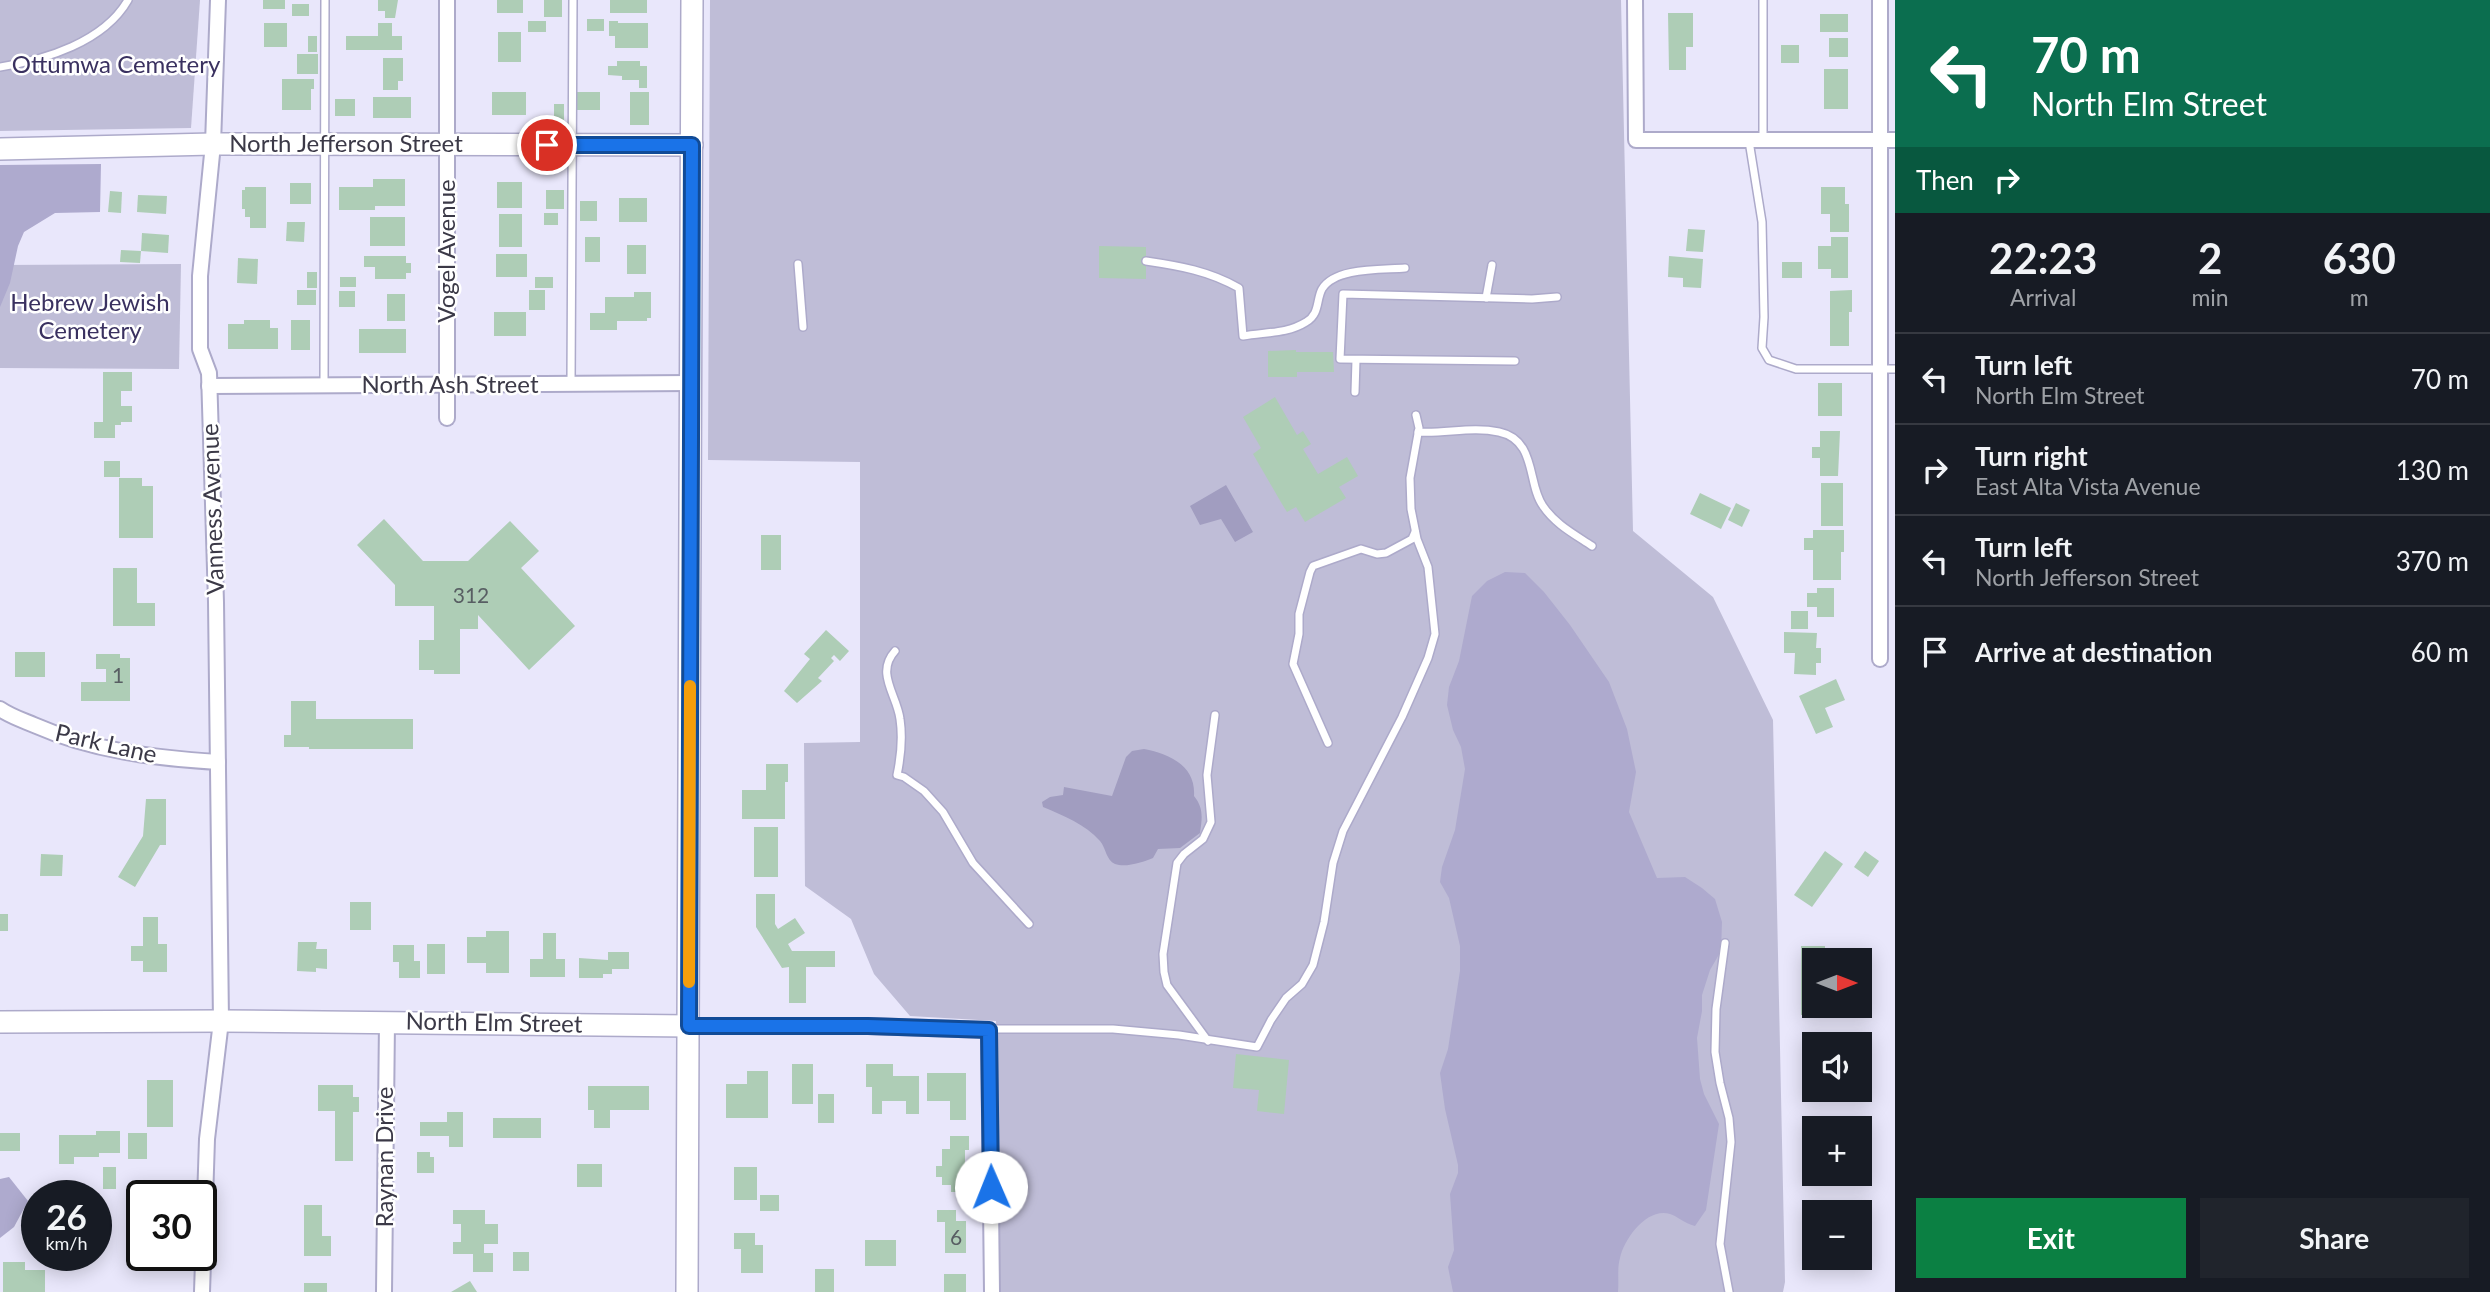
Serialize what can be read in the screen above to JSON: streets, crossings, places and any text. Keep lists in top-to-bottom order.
{
  "streets": {
    "street": [
      "North Jefferson Street",
      "Vogel Avenue",
      "North Ash Street",
      "Vanness Avenue",
      "Park Lane",
      "North Elm Street",
      "Raynan Drive"
    ]
  },
  "crossings": [
    ["North Jefferson Street", "Vogel Avenue"],
    ["North Jefferson Street", "Vanness Avenue"],
    ["Vogel Avenue", "North Ash Street"],
    ["North Ash Street", "Vanness Avenue"],
    ["Vanness Avenue", "Park Lane"],
    ["Vanness Avenue", "North Elm Street"],
    ["North Elm Street", "Raynan Drive"]
  ],
  "parks": ["Ottumwa Cemetery", "Hebrew Jewish Cemetery"],
  "house_numbers": ["312", "1", "6"],
  "north": "right",
  "page": {
    "turn": ["70 m", "North Elm Street"],
    "then": "Then",
    "eta": [
      "22:23",
      "Arrival",
      "2",
      "min",
      "630",
      "m"
    ],
    "list": [
      {
        "name": "Turn left",
        "note": "North Elm Street",
        "value": "70 m"
      },
      {
        "name": "Turn right",
        "note": "East Alta Vista Avenue",
        "value": "130 m"
      },
      {
        "name": "Turn left",
        "note": "North Jefferson Street",
        "value": "370 m"
      },
      {
        "name": "Arrive at destination",
        "value": "60 m"
      }
    ],
    "map_buttons": ["+", "−"],
    "speed": "26 km/h",
    "limit": "30",
    "buttons": ["Exit", "Share"]
  }
}
